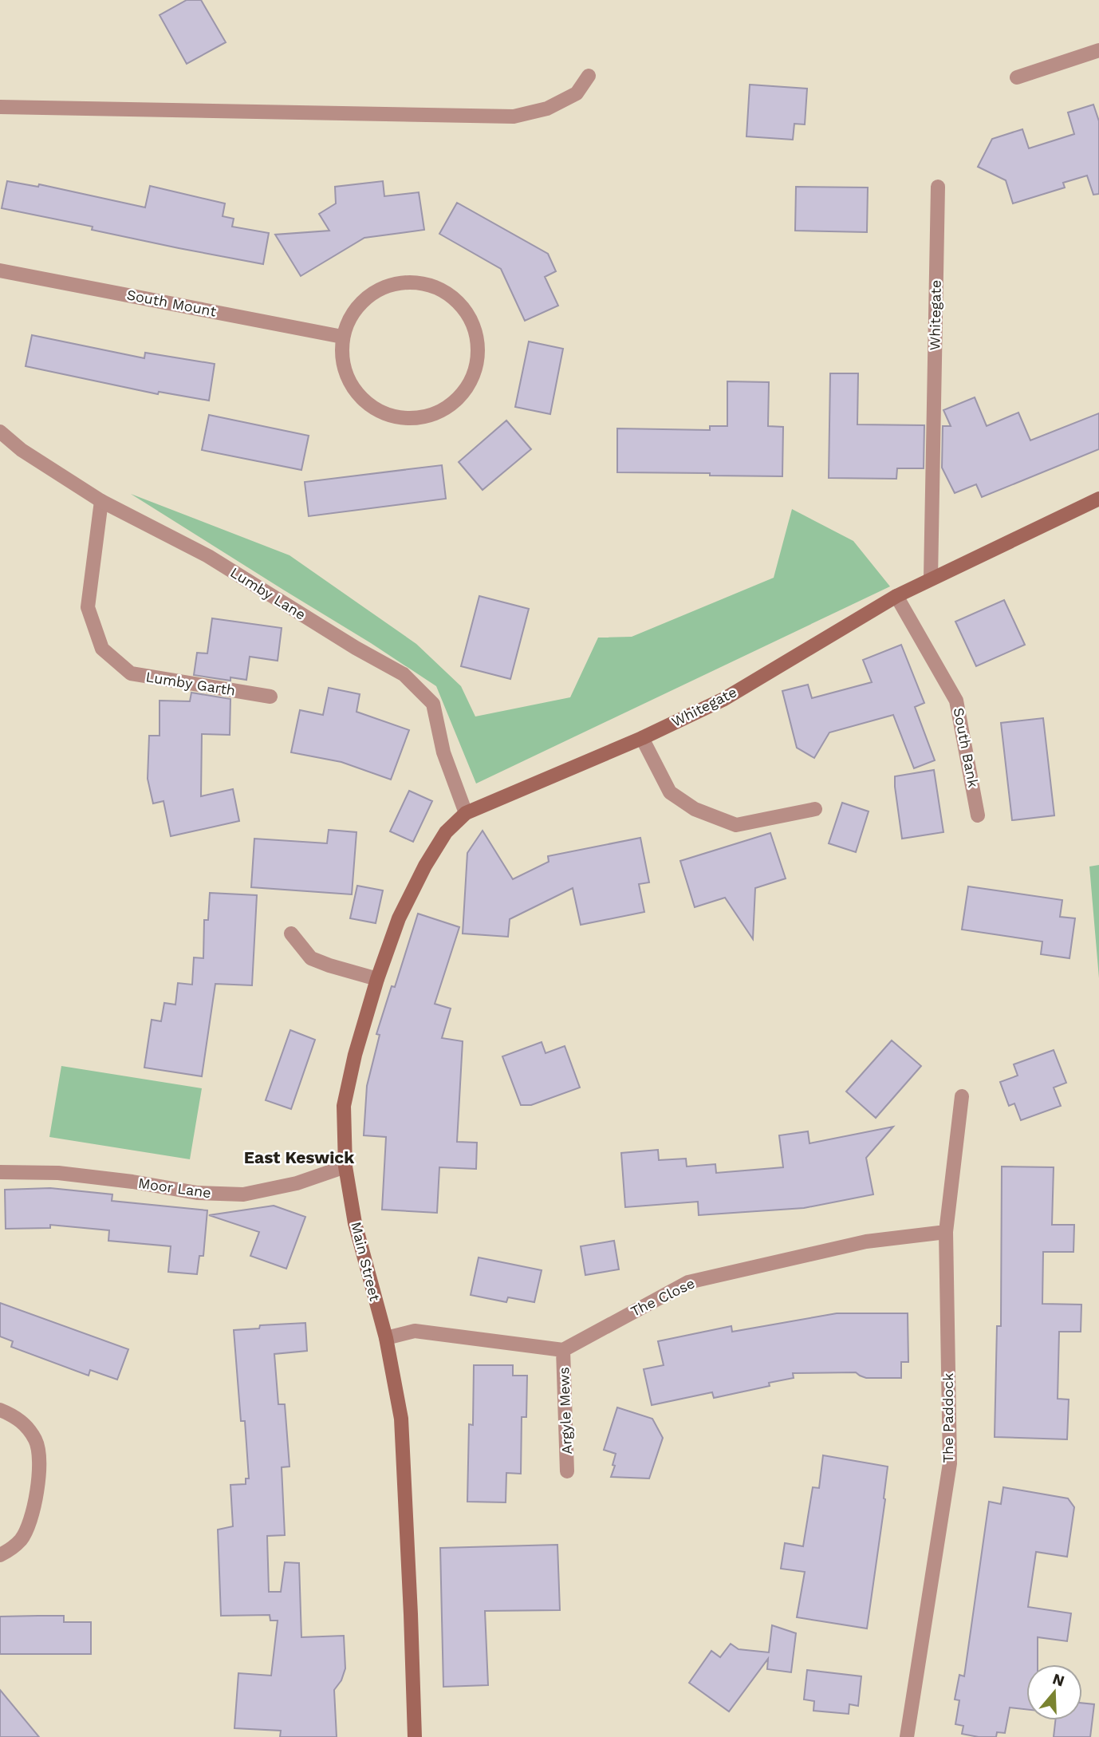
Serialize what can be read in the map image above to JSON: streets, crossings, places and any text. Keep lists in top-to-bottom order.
{
  "streets": {
    "street": [
      "South Mount",
      "Whitegate",
      "Lumby Lane",
      "Lumby Garth",
      "South Bank",
      "Moor Lane",
      "Main Street",
      "The Close",
      "Argyle Mews",
      "The Paddock"
    ]
  },
  "crossings": [
    ["Whitegate", "Lumby Lane"],
    ["Whitegate", "South Bank"],
    ["Whitegate", "Main Street"],
    ["Lumby Lane", "Lumby Garth"],
    ["Lumby Lane", "Main Street"],
    ["Moor Lane", "Main Street"],
    ["The Close", "Argyle Mews"],
    ["The Close", "The Paddock"]
  ],
  "districts": ["East Keswick"],
  "north": "top"
}
